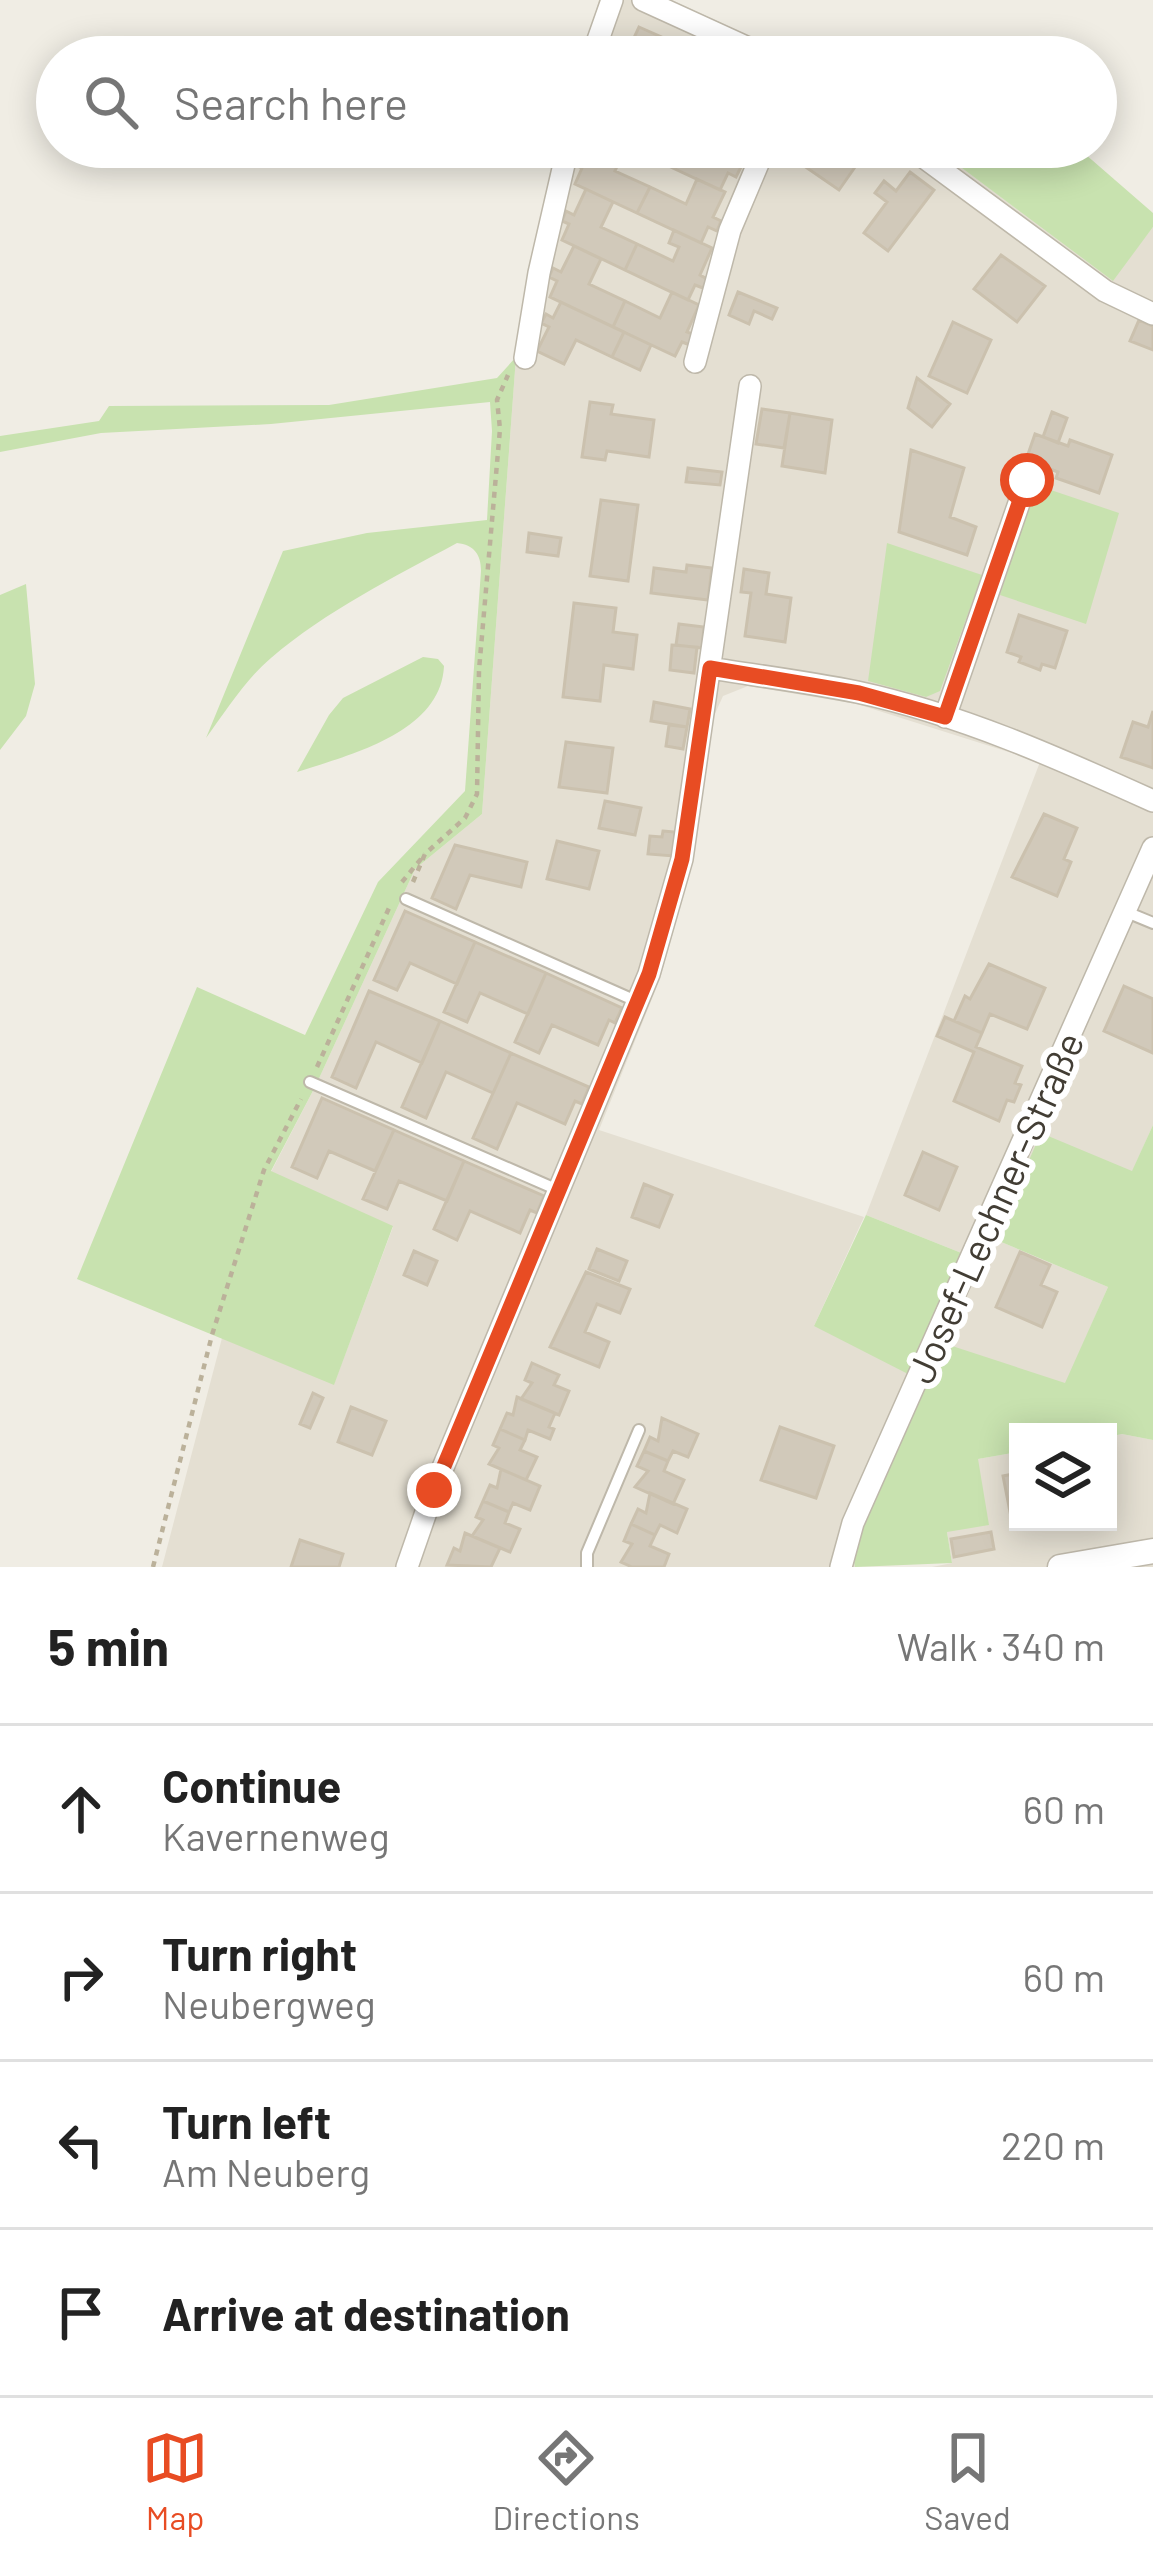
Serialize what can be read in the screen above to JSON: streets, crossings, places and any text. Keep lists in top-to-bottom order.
{
  "streets": {
    "street": ["Josef-Lechner-Straße"]
  },
  "page": {
    "search": "Search here",
    "heading": ["5 min", "Walk · 340 m"],
    "list": [
      ["Continue", "Kavernenweg", "60 m"],
      ["Turn right", "Neubergweg", "60 m"],
      ["Turn left", "Am Neuberg", "220 m"],
      "Arrive at destination"
    ],
    "nav": ["Map", "Directions", "Saved"]
  }
}
